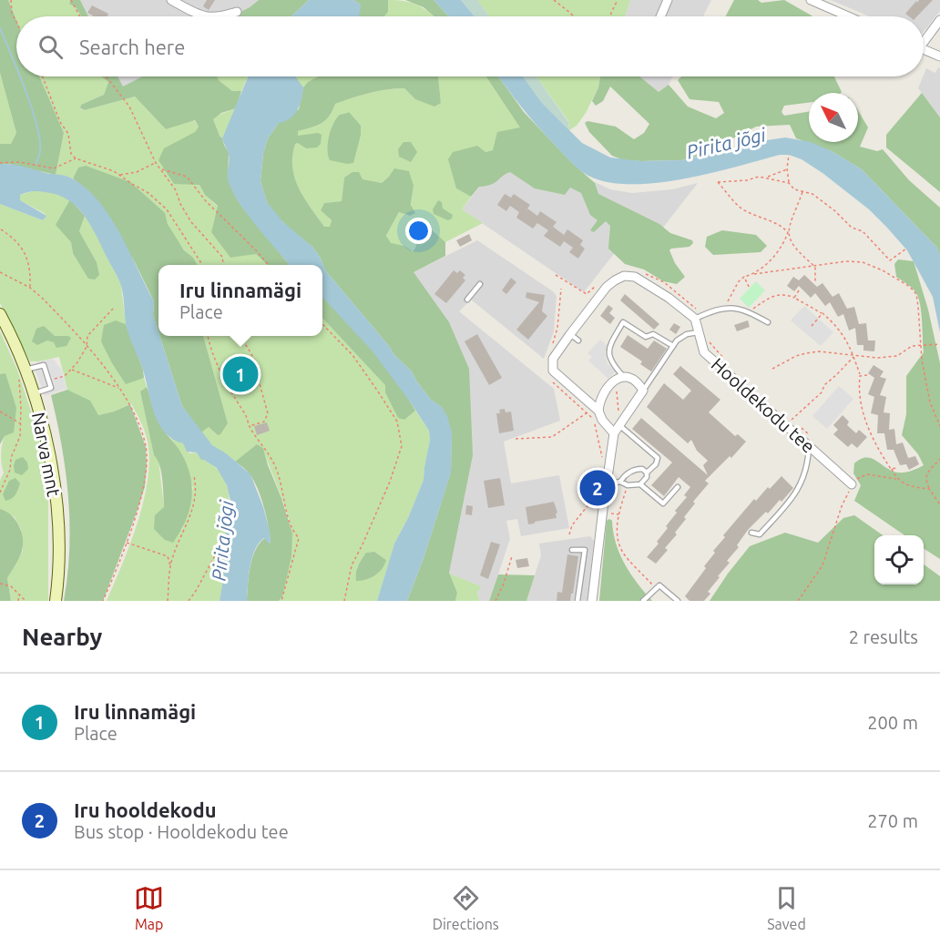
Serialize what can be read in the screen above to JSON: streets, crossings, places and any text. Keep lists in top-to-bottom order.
{
  "streets": {
    "main road": ["Narva mnt"],
    "street": ["Hooldekodu tee"]
  },
  "water": ["Pirita jõgi"],
  "north": "top left",
  "page": {
    "search": "Search here",
    "popup": ["Iru linnamägi", "Place"],
    "pins": ["1", "2"],
    "heading": ["Nearby", "2 results"],
    "list": [
      {
        "mark": "1",
        "name": "Iru linnamägi",
        "note": "Place",
        "value": "200 m"
      },
      {
        "mark": "2",
        "name": "Iru hooldekodu",
        "note": "Bus stop · Hooldekodu tee",
        "value": "270 m"
      }
    ],
    "nav": ["Map", "Directions", "Saved"]
  }
}
